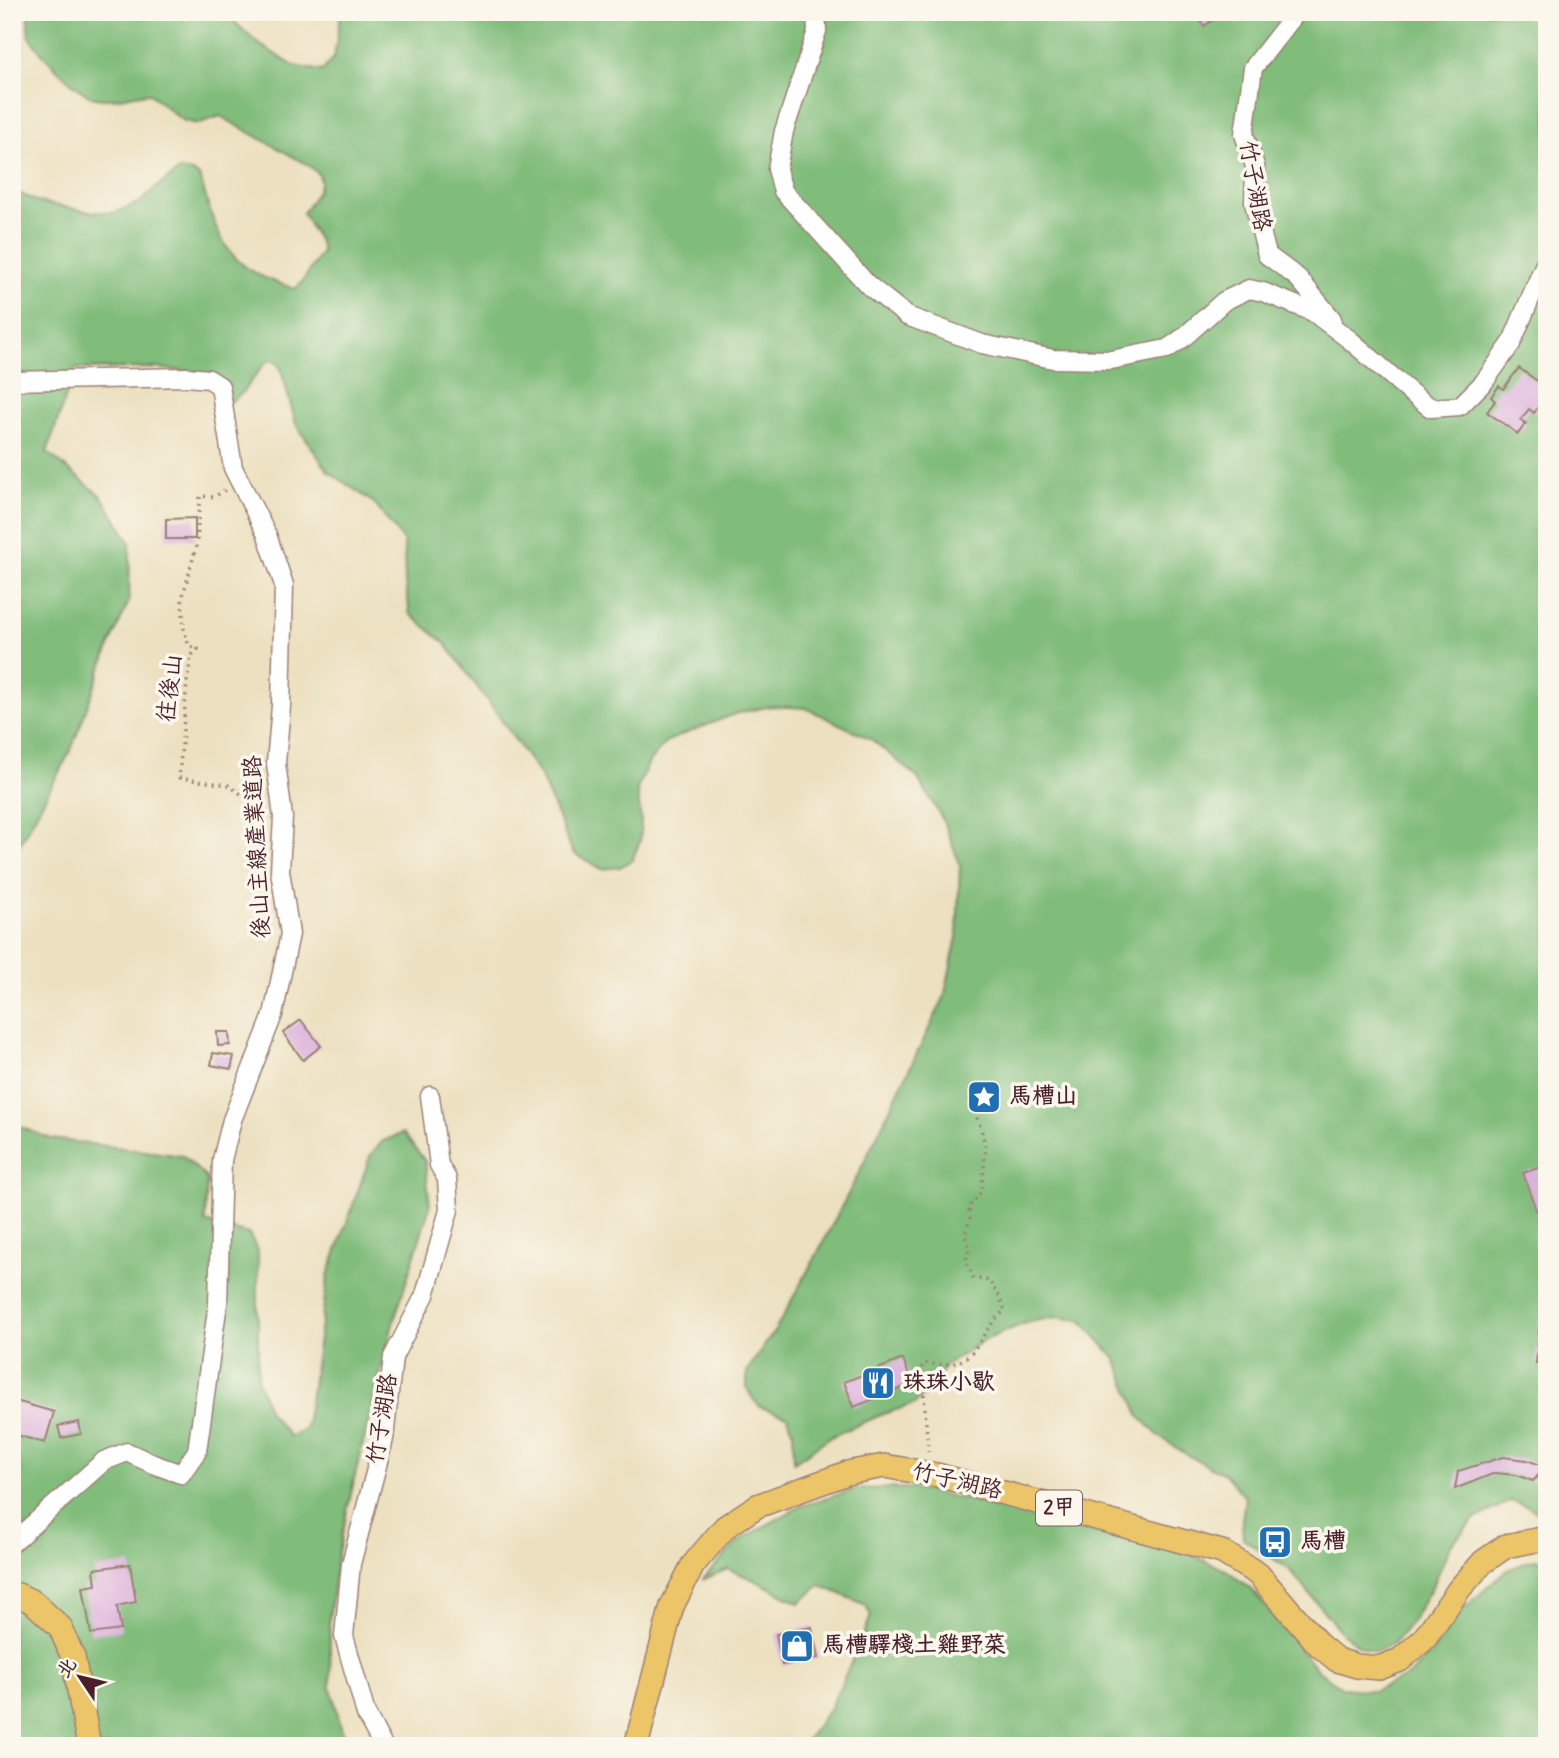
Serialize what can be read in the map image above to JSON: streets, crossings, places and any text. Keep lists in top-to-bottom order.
{
  "streets": {
    "main road": ["竹子湖路", "2甲"],
    "street": ["後山主線產業道路"],
    "path": ["往後山"]
  },
  "crossings": [
    ["往後山", "後山主線產業道路"]
  ],
  "places": {
    "place": ["馬槽山"],
    "restaurant": ["珠珠小歇"],
    "bus stop": ["馬槽"],
    "shop": ["馬槽驛棧土雞野菜"]
  },
  "north": "top left"
}
